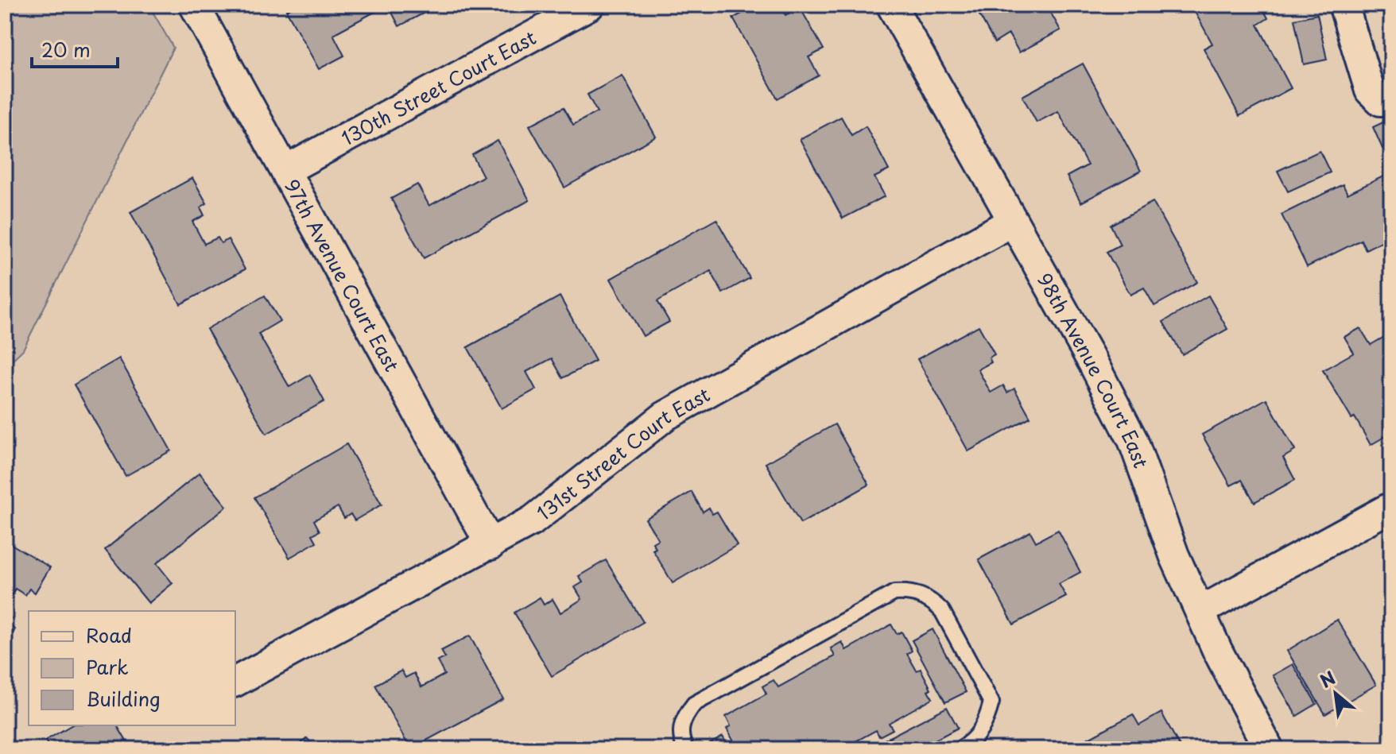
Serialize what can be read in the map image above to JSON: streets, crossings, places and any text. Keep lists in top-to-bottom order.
{
  "streets": {
    "street": [
      "130th Street Court East",
      "97th Avenue Court East",
      "98th Avenue Court East",
      "131st Street Court East"
    ]
  },
  "crossings": [
    ["130th Street Court East", "97th Avenue Court East"],
    ["97th Avenue Court East", "131st Street Court East"],
    ["98th Avenue Court East", "131st Street Court East"]
  ],
  "legend": ["Road", "Park", "Building"],
  "scale_bar": "20 m",
  "north": "top left"
}
